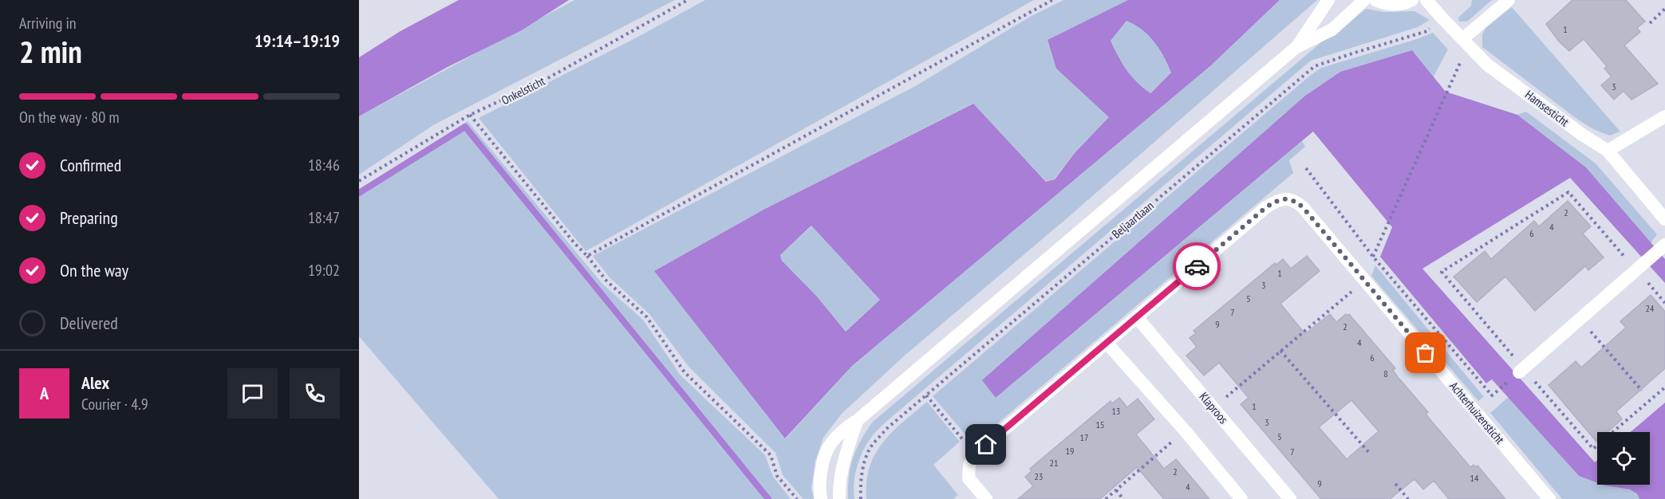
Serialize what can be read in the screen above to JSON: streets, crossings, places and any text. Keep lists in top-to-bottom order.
{
  "streets": {
    "street": ["Hamsesticht", "Klaproos", "Achterhuizensticht"],
    "path": ["Onkelsticht", "Beljaartlaan"]
  },
  "crossings": [
    ["Hamsesticht", "Beljaartlaan"],
    ["Klaproos", "Achterhuizensticht"]
  ],
  "house_numbers": [
    "1",
    "3",
    "2",
    "4",
    "6",
    "1",
    "3",
    "5",
    "24",
    "7",
    "9",
    "2",
    "4",
    "6",
    "8",
    "1",
    "13",
    "3",
    "15",
    "5",
    "17",
    "19",
    "7",
    "21",
    "2",
    "23",
    "14",
    "9",
    "4"
  ],
  "page": {
    "heading": ["2 min", "Arriving in", "19:14–19:19"],
    "panel": ["Alex", "Courier · 4.9"],
    "bar": "On the way · 80 m",
    "list": [
      ["Confirmed", "18:46"],
      ["Preparing", "18:47"],
      ["On the way", "19:02"],
      "Delivered"
    ],
    "round": "A"
  }
}
